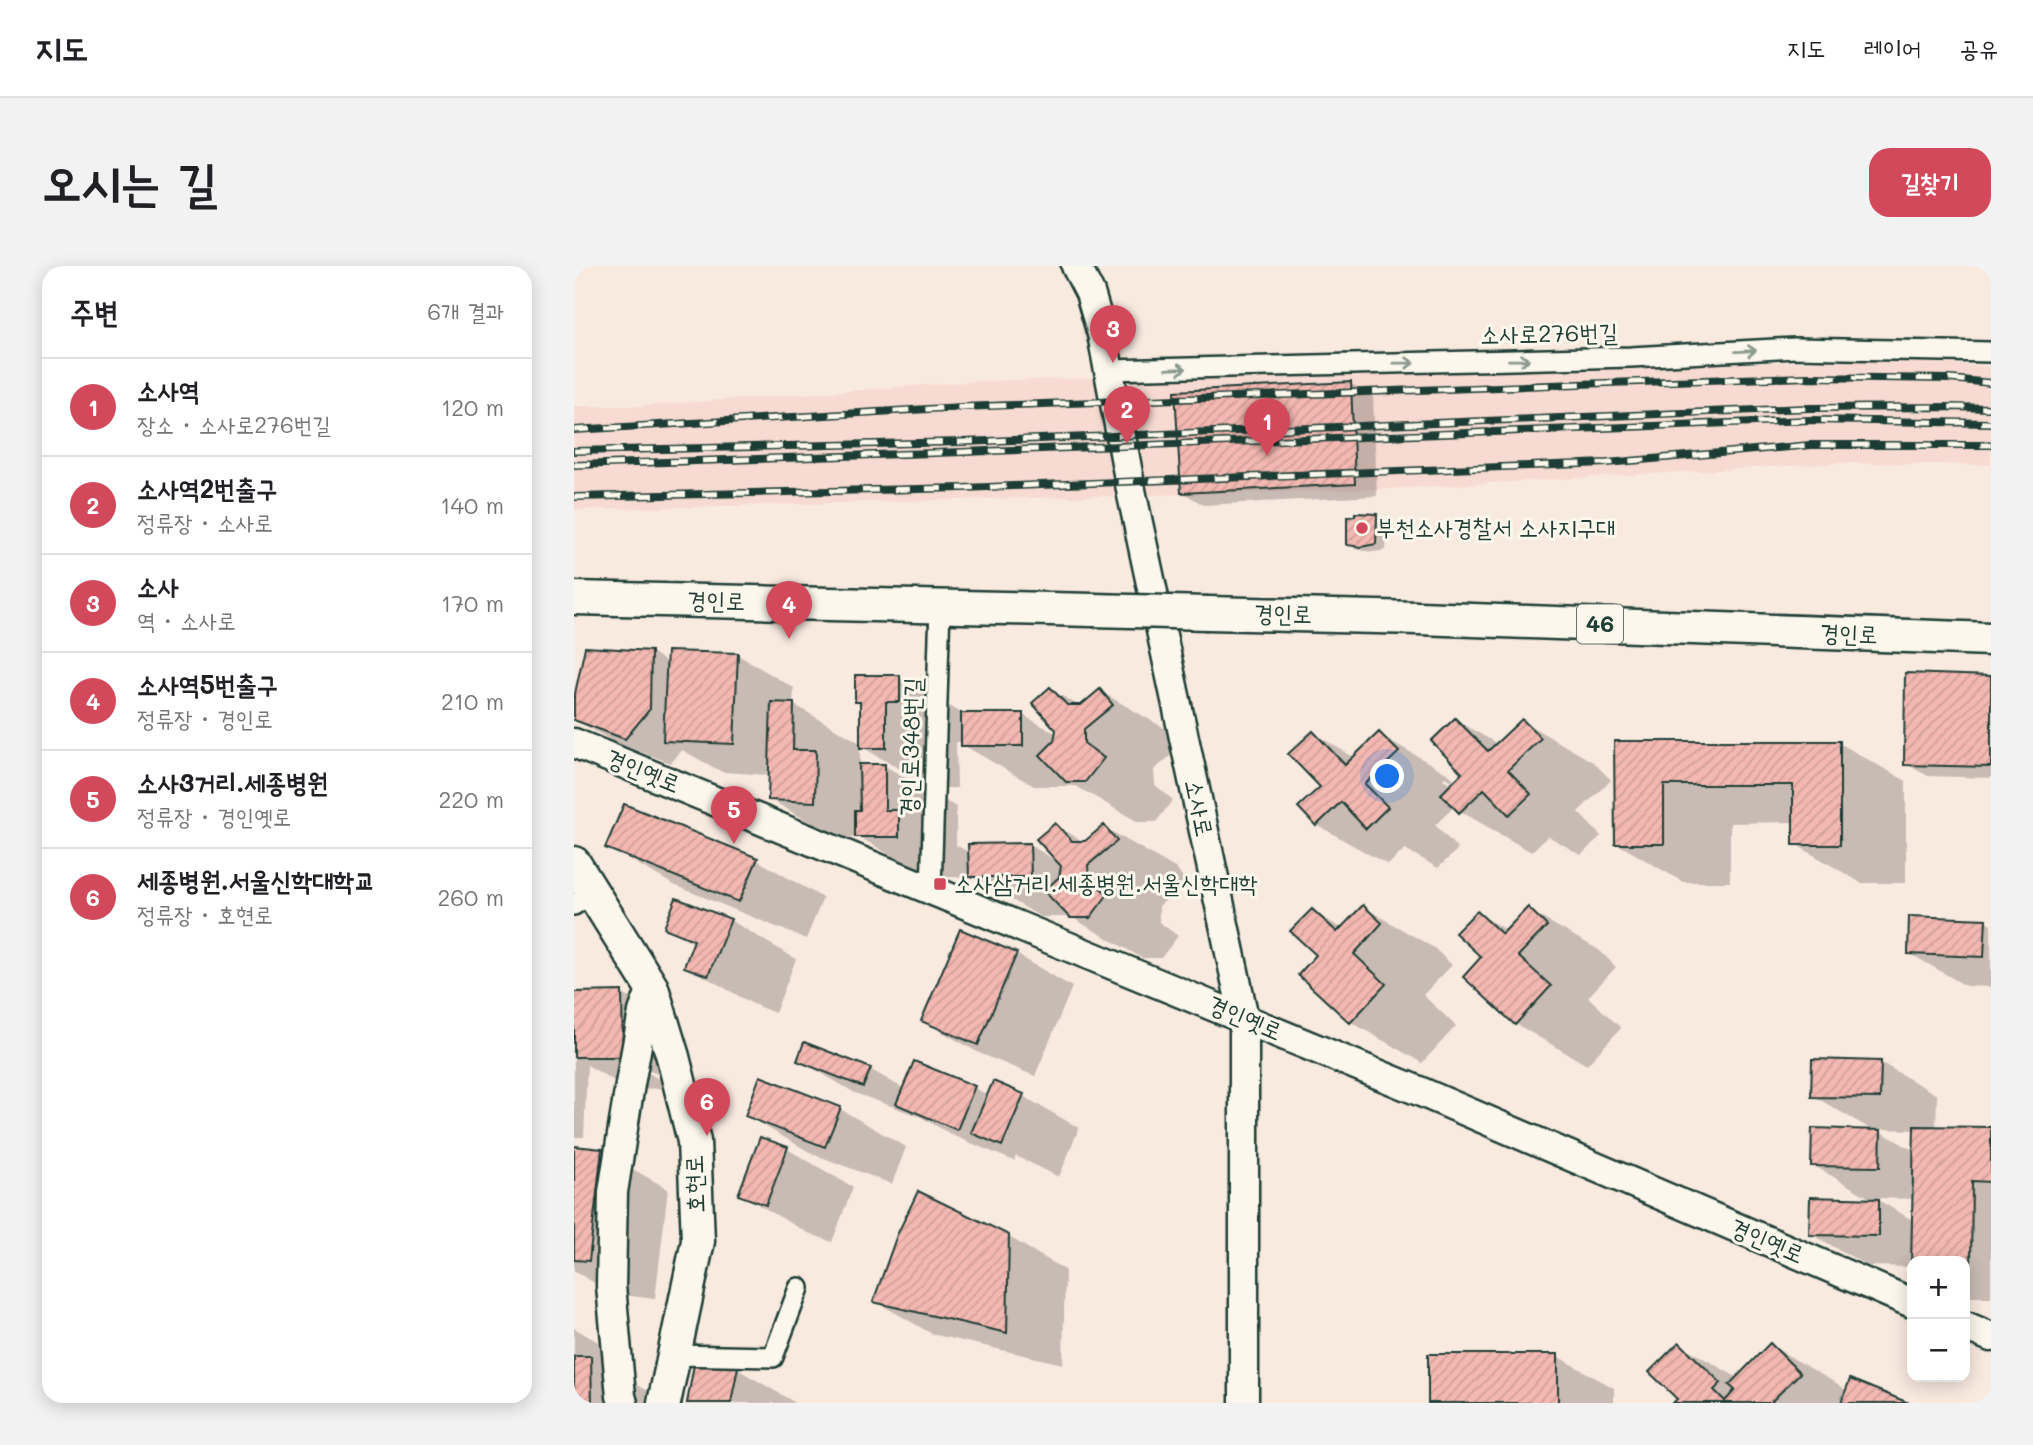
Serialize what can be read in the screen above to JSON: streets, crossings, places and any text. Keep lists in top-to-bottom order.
{
  "streets": {
    "main road": ["경인로", "46", "호현로"],
    "street": [
      "소사로276번길",
      "경인로348번길",
      "경인옛로",
      "소사로"
    ]
  },
  "crossings": [
    ["소사로276번길", "소사로"],
    ["경인로", "경인로348번길"],
    ["경인로348번길", "경인옛로"],
    ["경인옛로", "소사로"]
  ],
  "one_way": ["소사로276번길"],
  "places": {
    "other": ["부천소사경찰서 소사지구대"],
    "transit": ["소사삼거리.세종병원.서울신학대학"]
  },
  "page": {
    "header": "지도",
    "nav": ["지도", "레이어", "공유"],
    "buttons": "길찾기",
    "title": "오시는 길",
    "heading": ["주변", "6개 결과"],
    "pins": [
      "3",
      "2",
      "1",
      "4",
      "5",
      "6"
    ],
    "list": [
      {
        "mark": "1",
        "name": "소사역",
        "note": "장소 · 소사로276번길",
        "value": "120 m"
      },
      {
        "mark": "2",
        "name": "소사역2번출구",
        "note": "정류장 · 소사로",
        "value": "140 m"
      },
      {
        "mark": "3",
        "name": "소사",
        "note": "역 · 소사로",
        "value": "170 m"
      },
      {
        "mark": "4",
        "name": "소사역5번출구",
        "note": "정류장 · 경인로",
        "value": "210 m"
      },
      {
        "mark": "5",
        "name": "소사3거리.세종병원",
        "note": "정류장 · 경인옛로",
        "value": "220 m"
      },
      {
        "mark": "6",
        "name": "세종병원.서울신학대학교",
        "note": "정류장 · 호현로",
        "value": "260 m"
      }
    ],
    "map_buttons": ["+", "−"]
  }
}
